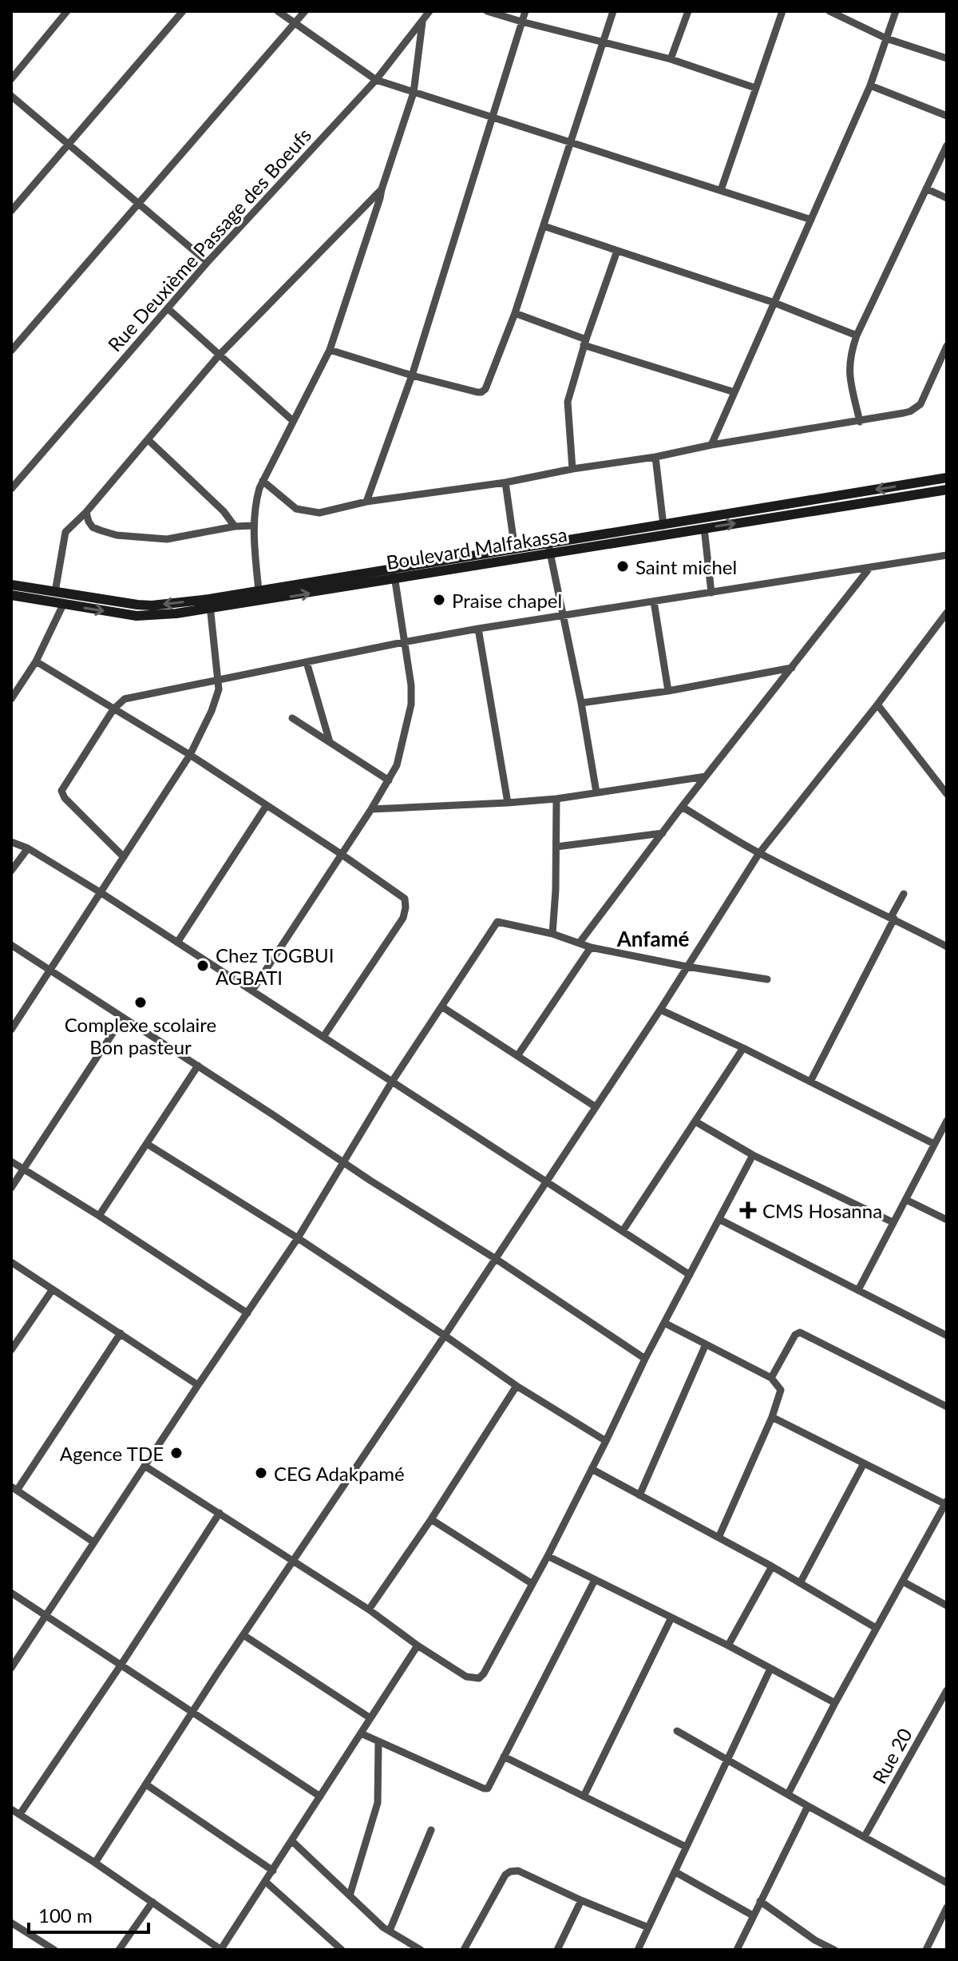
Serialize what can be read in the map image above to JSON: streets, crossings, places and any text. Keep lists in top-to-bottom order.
{
  "streets": {
    "main road": ["Boulevard Malfakassa"],
    "street": ["Rue Deuxième Passage des Boeufs", "Rue 20"]
  },
  "districts": ["Anfamé"],
  "places": {
    "other": [
      "Saint michel",
      "Praise chapel",
      "Chez TOGBUI AGBATI",
      "Complexe scolaire Bon pasteur",
      "Agence TDE",
      "CEG Adakpamé"
    ],
    "health": ["CMS Hosanna"]
  },
  "scale_bar": "100 m"
}
